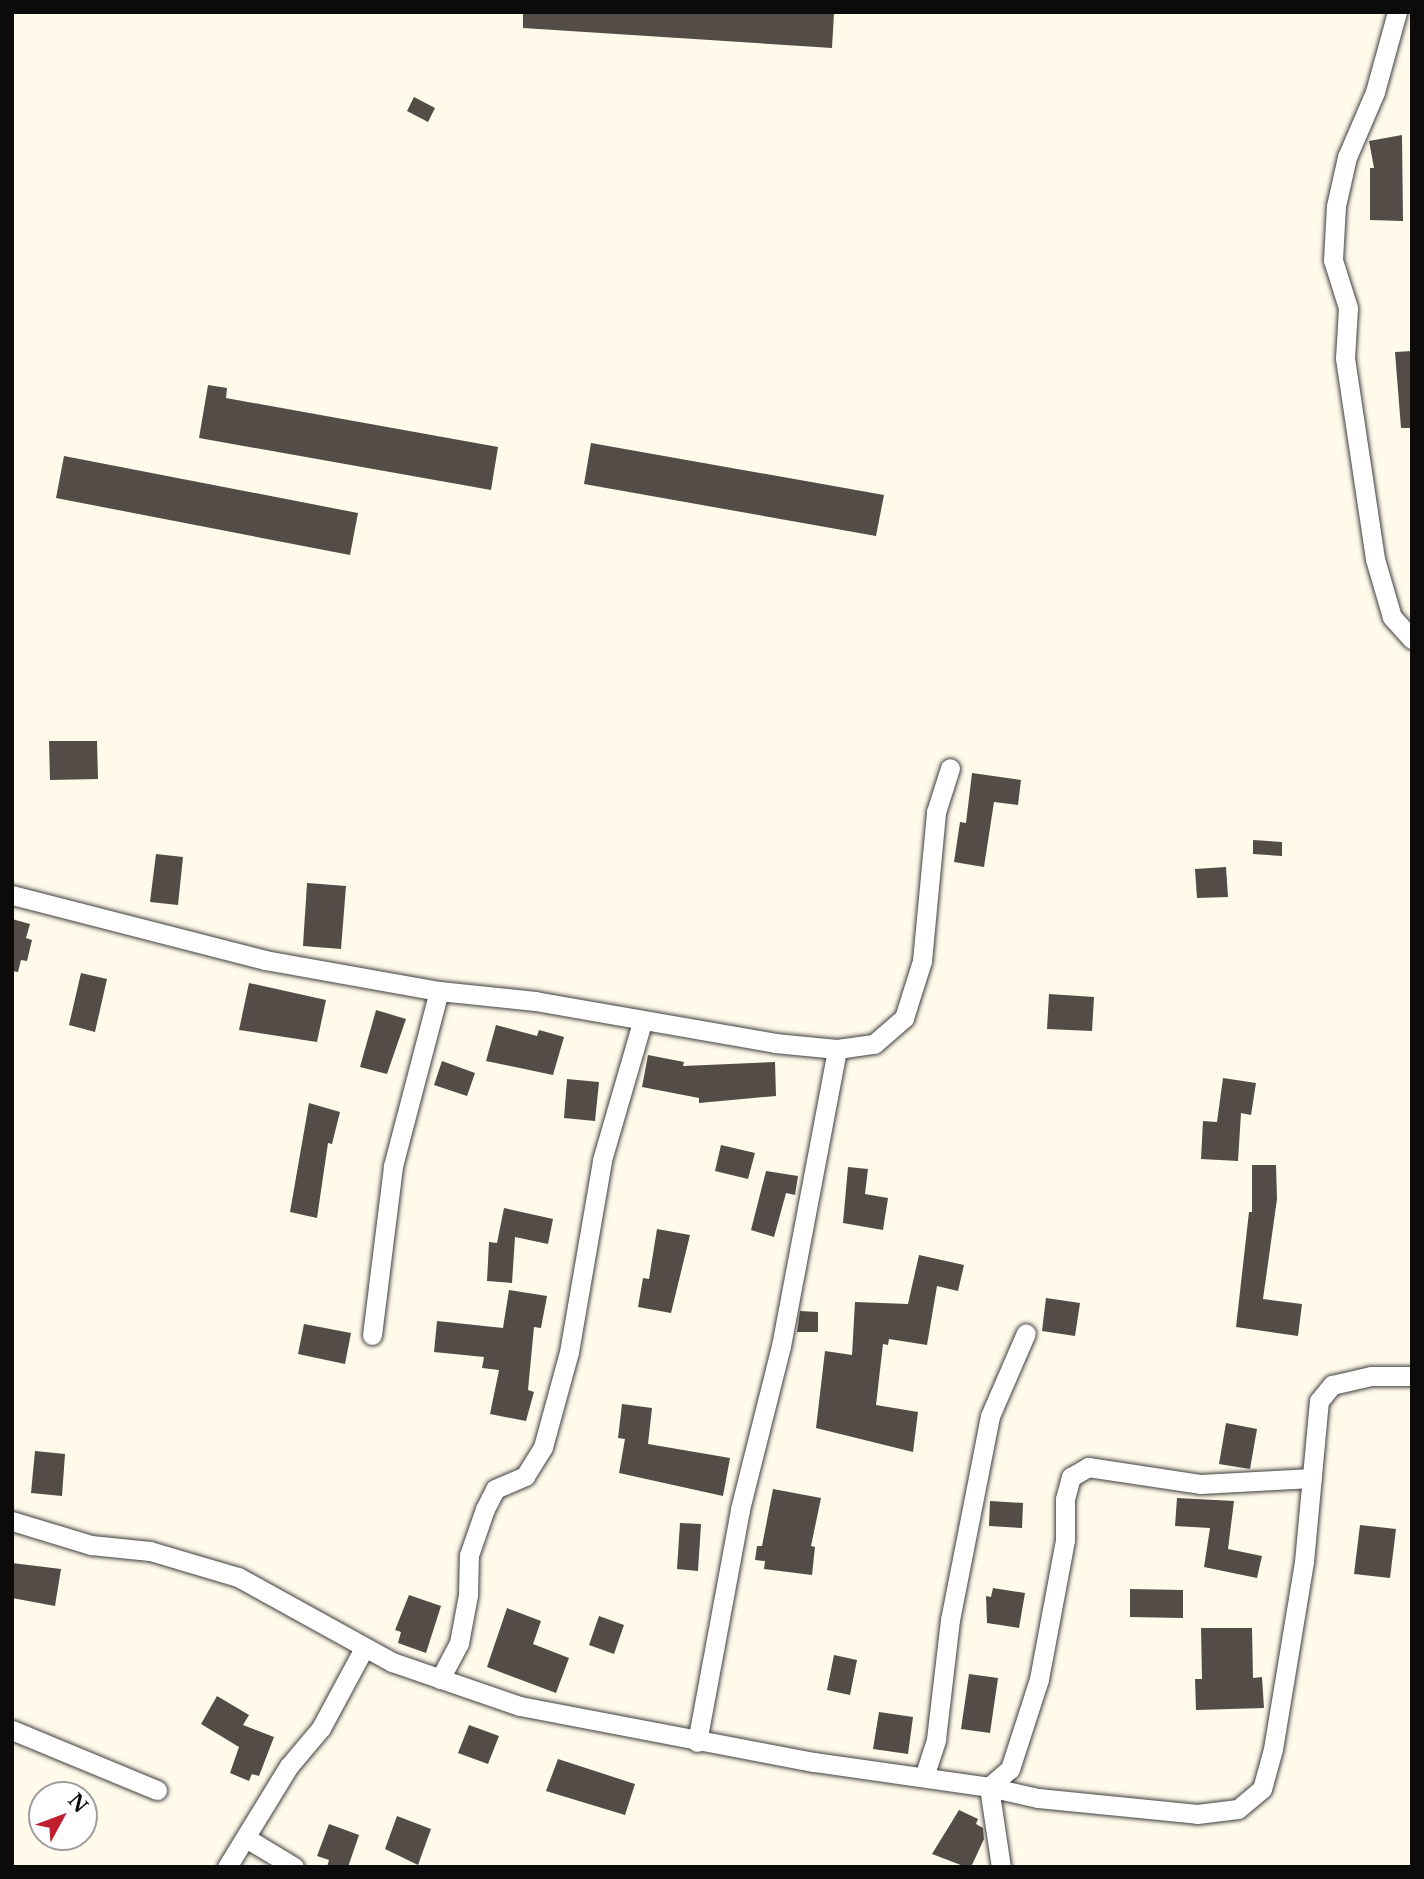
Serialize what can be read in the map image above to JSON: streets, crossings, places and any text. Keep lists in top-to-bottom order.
{
  "north": "top right"
}
